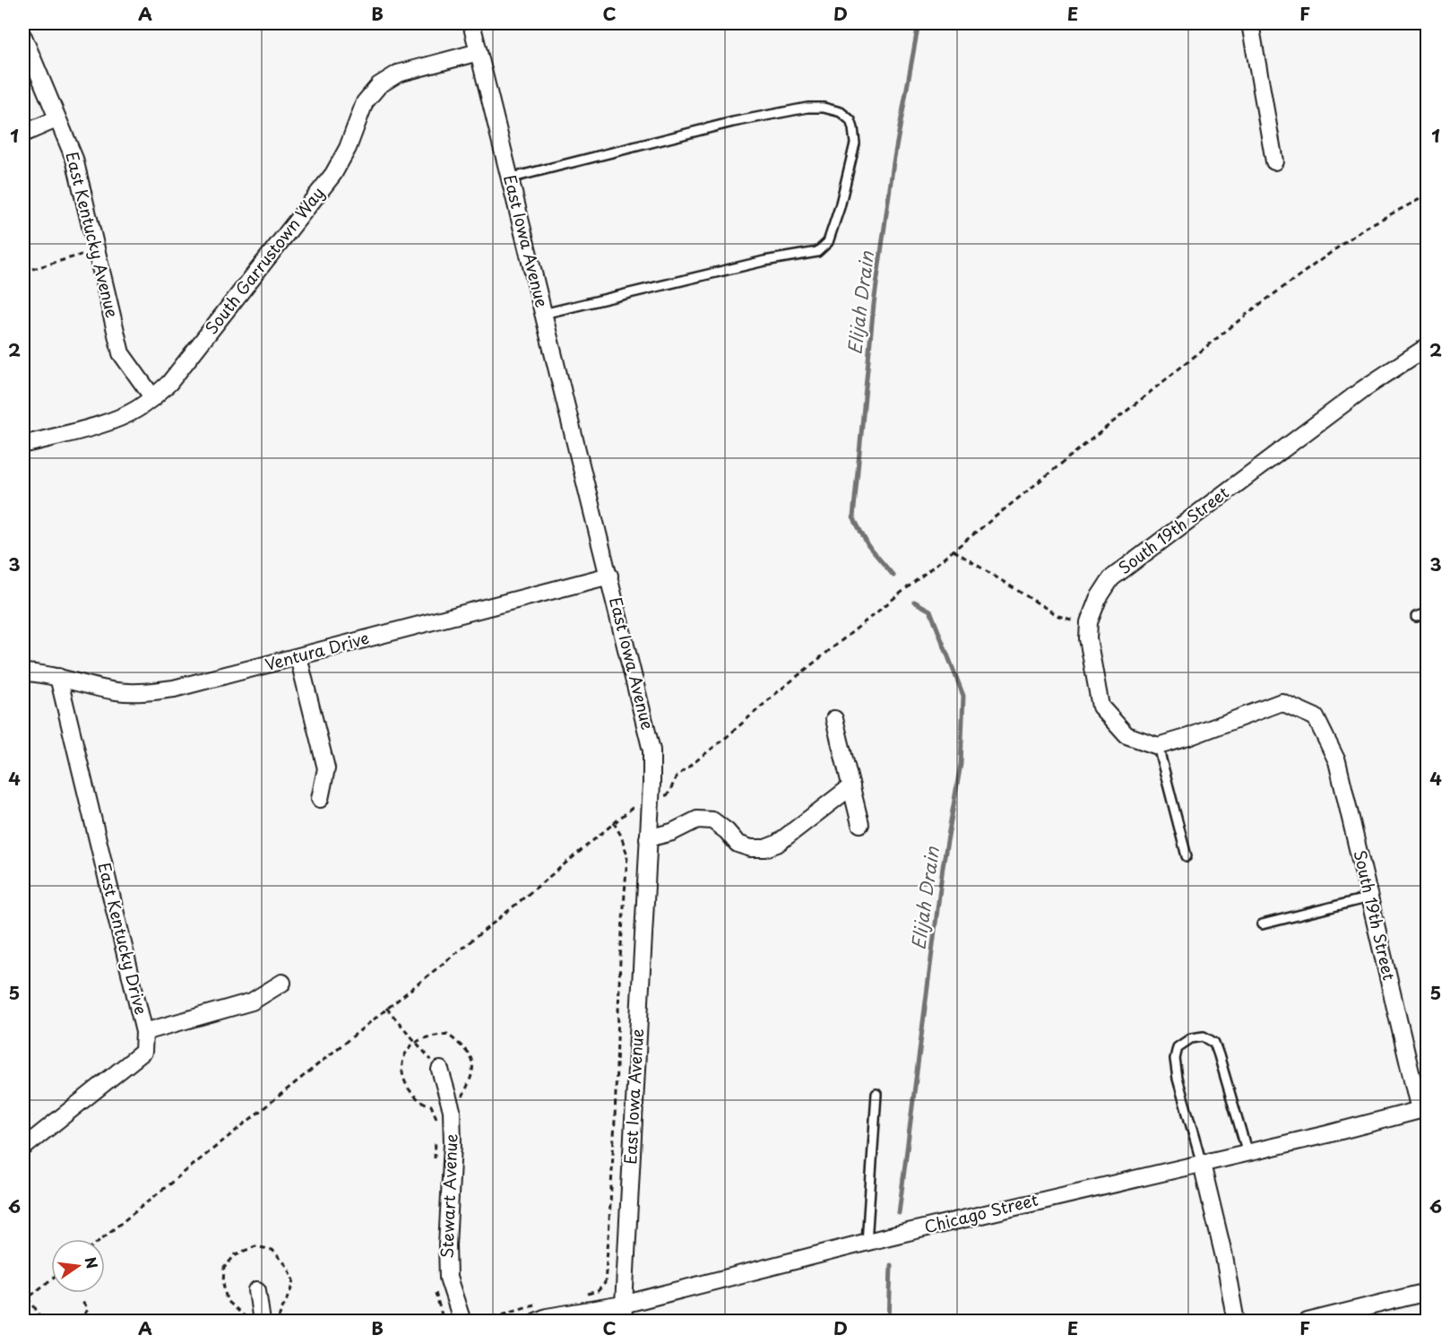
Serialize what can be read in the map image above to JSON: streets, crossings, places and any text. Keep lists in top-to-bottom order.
{
  "streets": {
    "street": [
      "East Kentucky Avenue",
      "East Iowa Avenue",
      "South Garrustown Way",
      "South 19th Street",
      "Ventura Drive",
      "East Kentucky Drive",
      "Stewart Avenue",
      "Chicago Street"
    ]
  },
  "crossings": [
    ["East Kentucky Avenue", "South Garrustown Way"],
    ["East Iowa Avenue", "South Garrustown Way"],
    ["East Iowa Avenue", "Ventura Drive"],
    ["East Iowa Avenue", "Chicago Street"],
    ["South 19th Street", "Chicago Street"],
    ["Ventura Drive", "East Kentucky Drive"]
  ],
  "water": ["Elijah Drain"],
  "north": "right",
  "grid": {
    "columns": [
      "A",
      "B",
      "C",
      "D",
      "E",
      "F"
    ],
    "rows": [
      "1",
      "2",
      "3",
      "4",
      "5",
      "6"
    ]
  }
}
